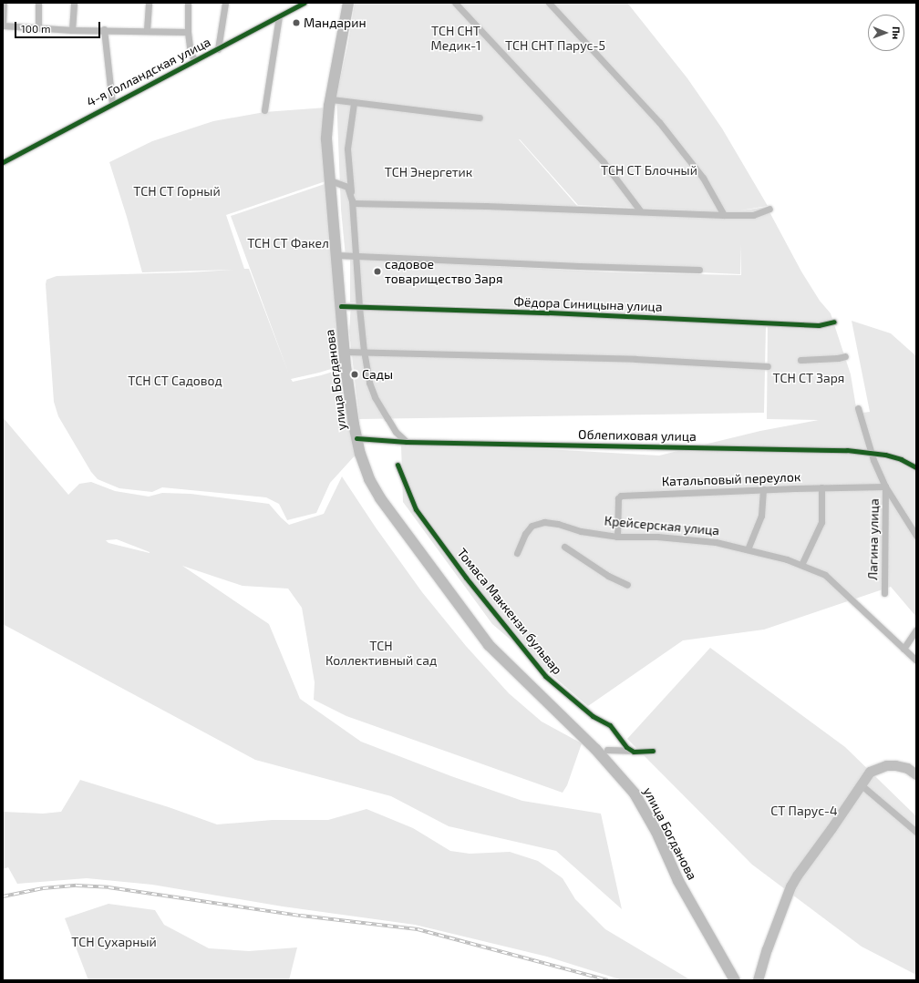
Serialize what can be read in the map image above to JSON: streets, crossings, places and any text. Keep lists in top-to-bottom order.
{
  "streets": {
    "main road": ["улица Богданова"],
    "street": [
      "4-я Голландская улица",
      "Фёдора Синицына улица",
      "Облепиховая улица",
      "Катальповый переулок",
      "Крейсерская улица",
      "Лагина улица",
      "Томаса Маккензи бульвар"
    ]
  },
  "crossings": [
    ["Фёдора Синицына улица", "улица Богданова"],
    ["улица Богданова", "Облепиховая улица"],
    ["Катальповый переулок", "Крейсерская улица"],
    ["Катальповый переулок", "Лагина улица"]
  ],
  "parks": [
    "ТСН СНТ Медик-1",
    "ТСН СНТ Парус-5",
    "ТСН СТ Блочный",
    "ТСН Энергетик",
    "ТСН СТ Горный",
    "ТСН СТ Факел",
    "ТСН СТ Заря",
    "ТСН СТ Садовод",
    "ТСН Коллективный сад",
    "СТ Парус-4",
    "ТСН Сухарный"
  ],
  "places": ["Мандарин", "садовое товарищество Заря", "Сады"],
  "scale_bar": "100 m",
  "north": "right"
}
